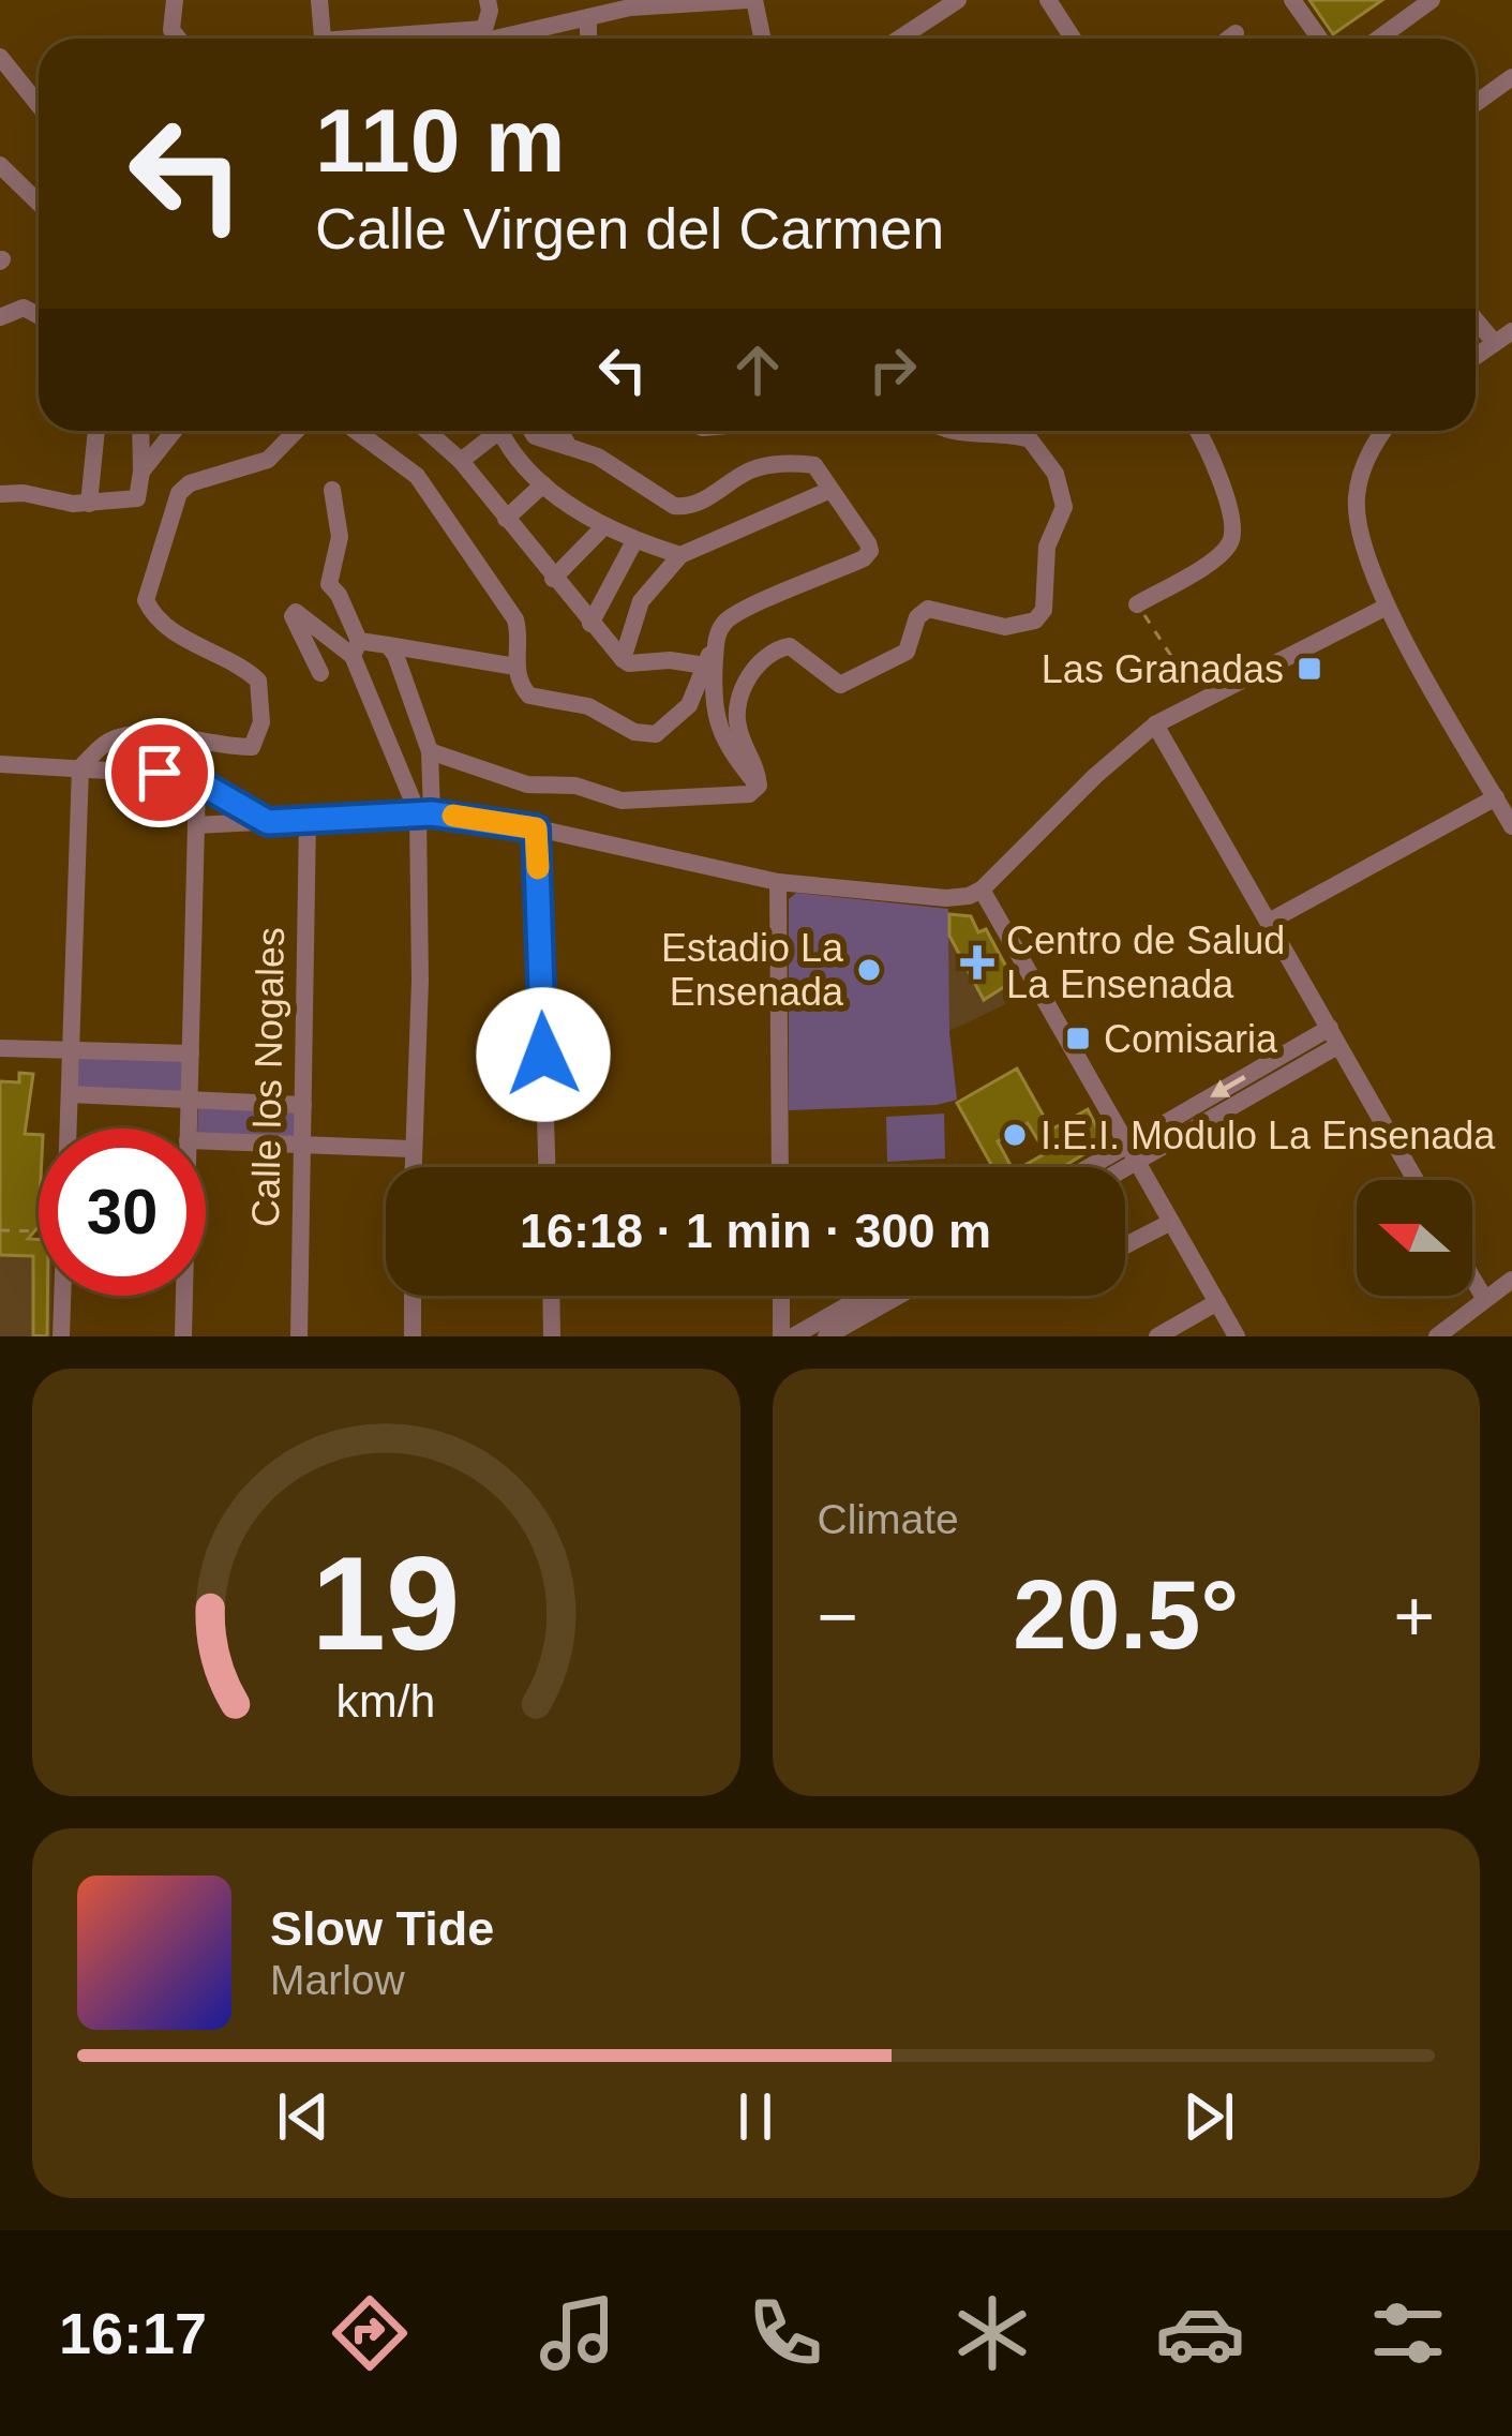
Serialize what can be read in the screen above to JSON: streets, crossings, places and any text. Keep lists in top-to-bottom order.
{
  "streets": {
    "street": ["Calle los Nogales"]
  },
  "places": {
    "transit": ["Las Granadas", "Comisaria"],
    "health": ["Centro de Salud La Ensenada"],
    "other": ["Estadio La Ensenada", "I.E.I. Modulo La Ensenada"]
  },
  "north": "left",
  "page": {
    "turn": ["110 m", "Calle Virgen del Carmen"],
    "limit": "30",
    "trip": "16:18 · 1 min · 300 m",
    "tile": "Climate",
    "heat": ["−", "20.5°", "+"],
    "song": ["Slow Tide", "Marlow"],
    "tabs": "16:17",
    "gauge": ["19", "km/h"]
  }
}
